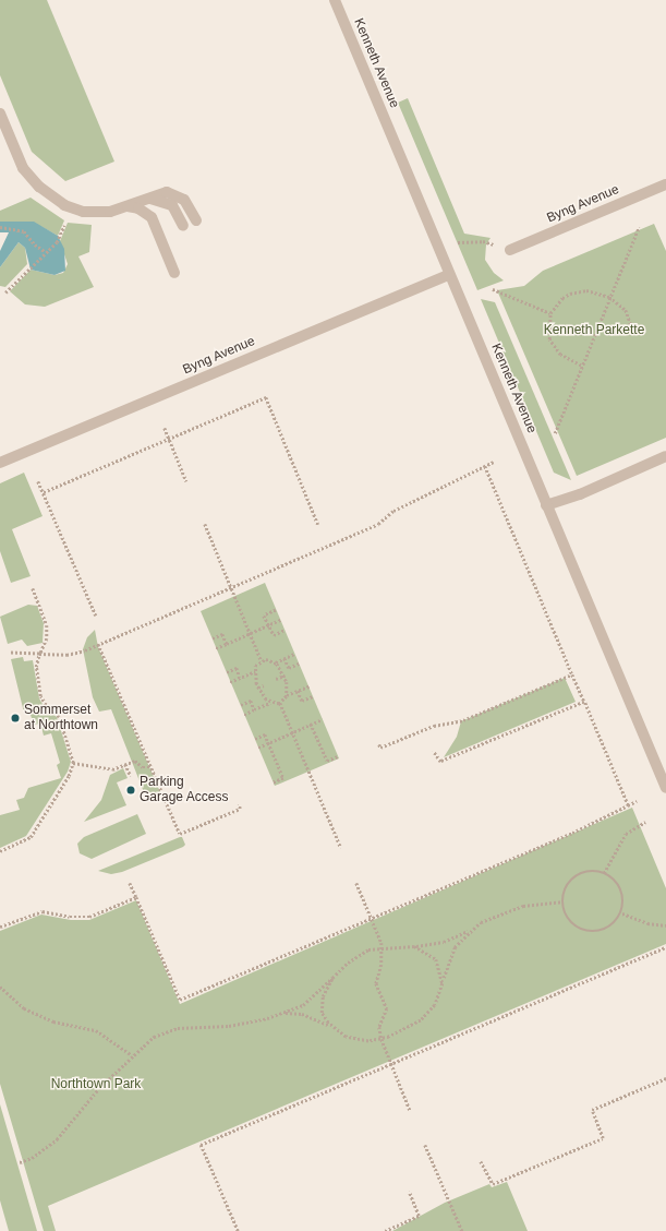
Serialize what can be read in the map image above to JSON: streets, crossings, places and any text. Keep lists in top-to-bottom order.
{
  "streets": {
    "street": ["Kenneth Avenue", "Byng Avenue"]
  },
  "crossings": [
    ["Kenneth Avenue", "Byng Avenue"]
  ],
  "parks": ["Kenneth Parkette", "Northtown Park"],
  "places": ["Sommerset at Northtown", "Parking Garage Access"]
}
